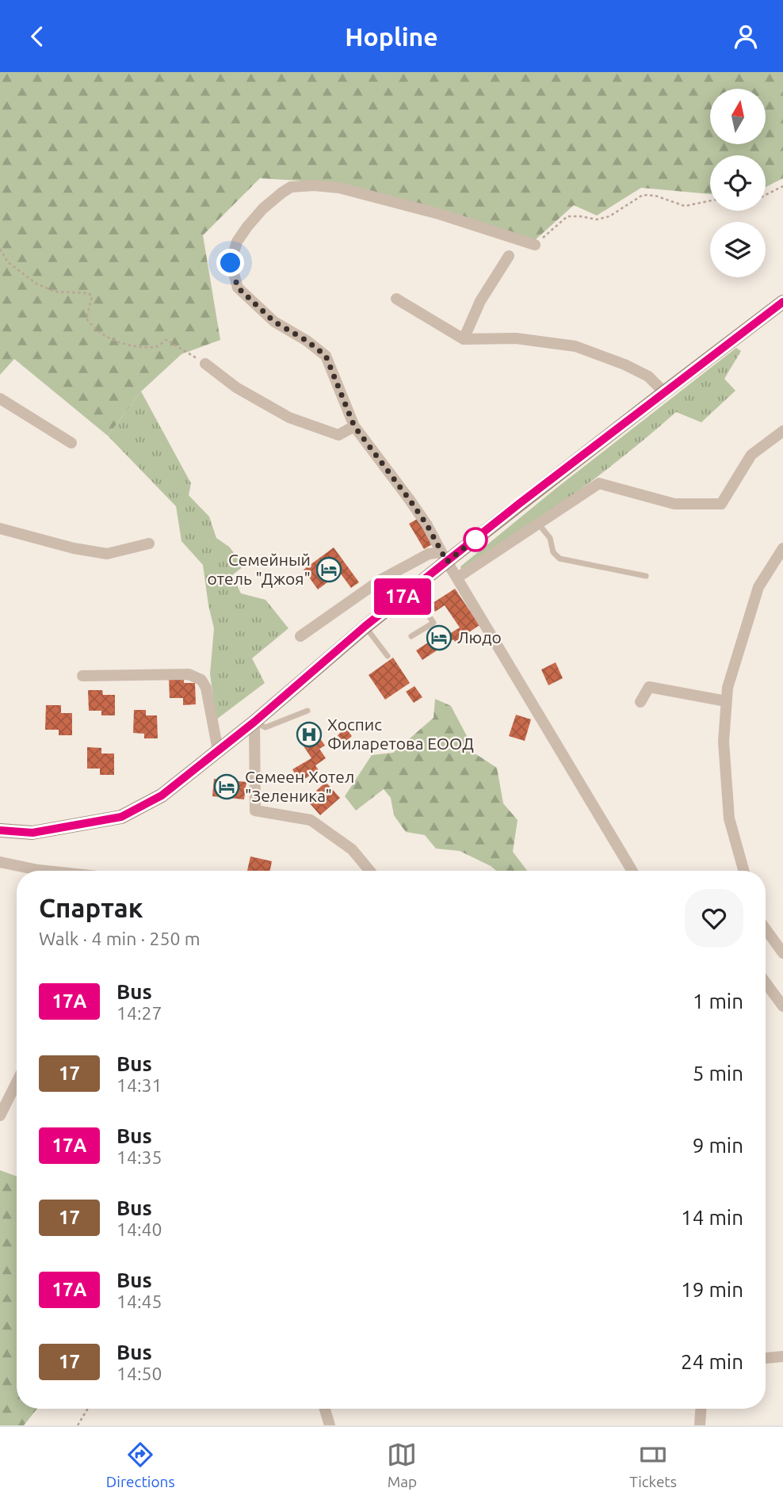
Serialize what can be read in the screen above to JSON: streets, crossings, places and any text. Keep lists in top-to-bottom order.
{
  "places": {
    "hotel": ["Семейный отель \"Джоя\"", "Людо", "Семеен Хотел \"Зеленика\""],
    "hospital": ["Хоспис Филаретова ЕООД"]
  },
  "lines": ["bus line 17А"],
  "north": "top",
  "page": {
    "header": "Hopline",
    "on_map": "17А",
    "heading": ["Спартак", "Walk · 4 min · 250 m"],
    "list": [
      {
        "mark": "17А",
        "name": "Bus",
        "note": "14:27",
        "value": "1 min"
      },
      {
        "mark": "17",
        "name": "Bus",
        "note": "14:31",
        "value": "5 min"
      },
      {
        "mark": "17А",
        "name": "Bus",
        "note": "14:35",
        "value": "9 min"
      },
      {
        "mark": "17",
        "name": "Bus",
        "note": "14:40",
        "value": "14 min"
      },
      {
        "mark": "17А",
        "name": "Bus",
        "note": "14:45",
        "value": "19 min"
      },
      {
        "mark": "17",
        "name": "Bus",
        "note": "14:50",
        "value": "24 min"
      }
    ],
    "tabs": ["Directions", "Map", "Tickets"]
  }
}
